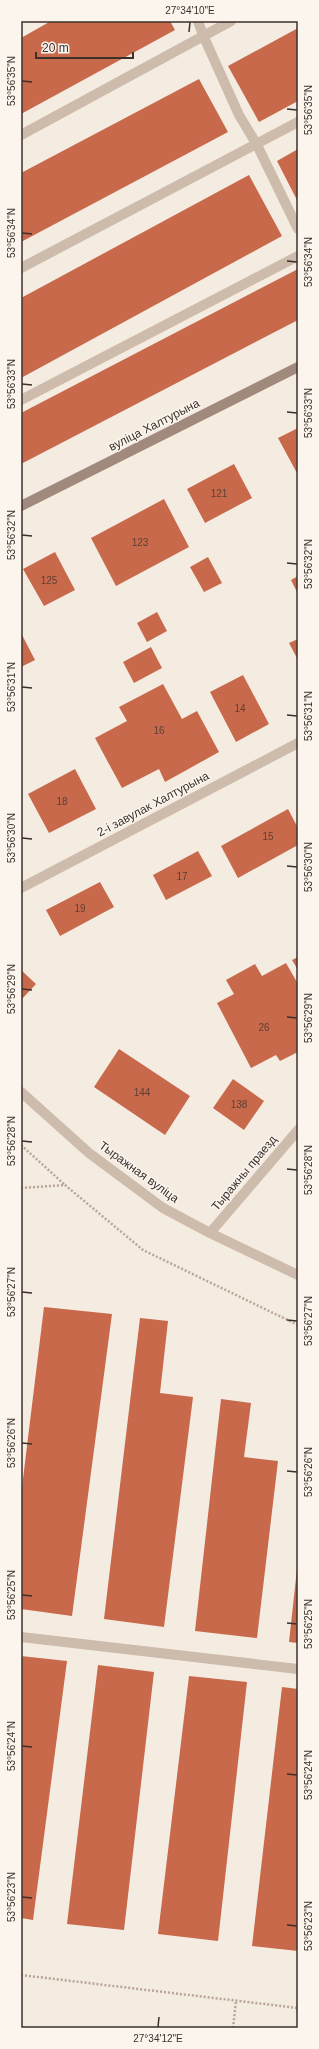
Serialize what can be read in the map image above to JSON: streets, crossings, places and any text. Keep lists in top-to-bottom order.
{
  "streets": {
    "street": [
      "вуліца Халтурына",
      "2-і завулак Халтурына",
      "Тыражная вуліца",
      "Тыражны праезд"
    ]
  },
  "crossings": [
    ["Тыражная вуліца", "Тыражны праезд"]
  ],
  "house_numbers": [
    "121",
    "123",
    "125",
    "14",
    "16",
    "18",
    "15",
    "17",
    "19",
    "26",
    "144",
    "138"
  ],
  "scale_bar": "20 m",
  "coordinates": [
    "27°34'10\"E",
    "53°56'35\"N",
    "53°56'34\"N",
    "53°56'33\"N",
    "53°56'32\"N",
    "53°56'31\"N",
    "53°56'30\"N",
    "53°56'29\"N",
    "53°56'28\"N",
    "53°56'27\"N",
    "53°56'26\"N",
    "53°56'25\"N",
    "53°56'24\"N",
    "53°56'23\"N",
    "27°34'12\"E"
  ]
}
